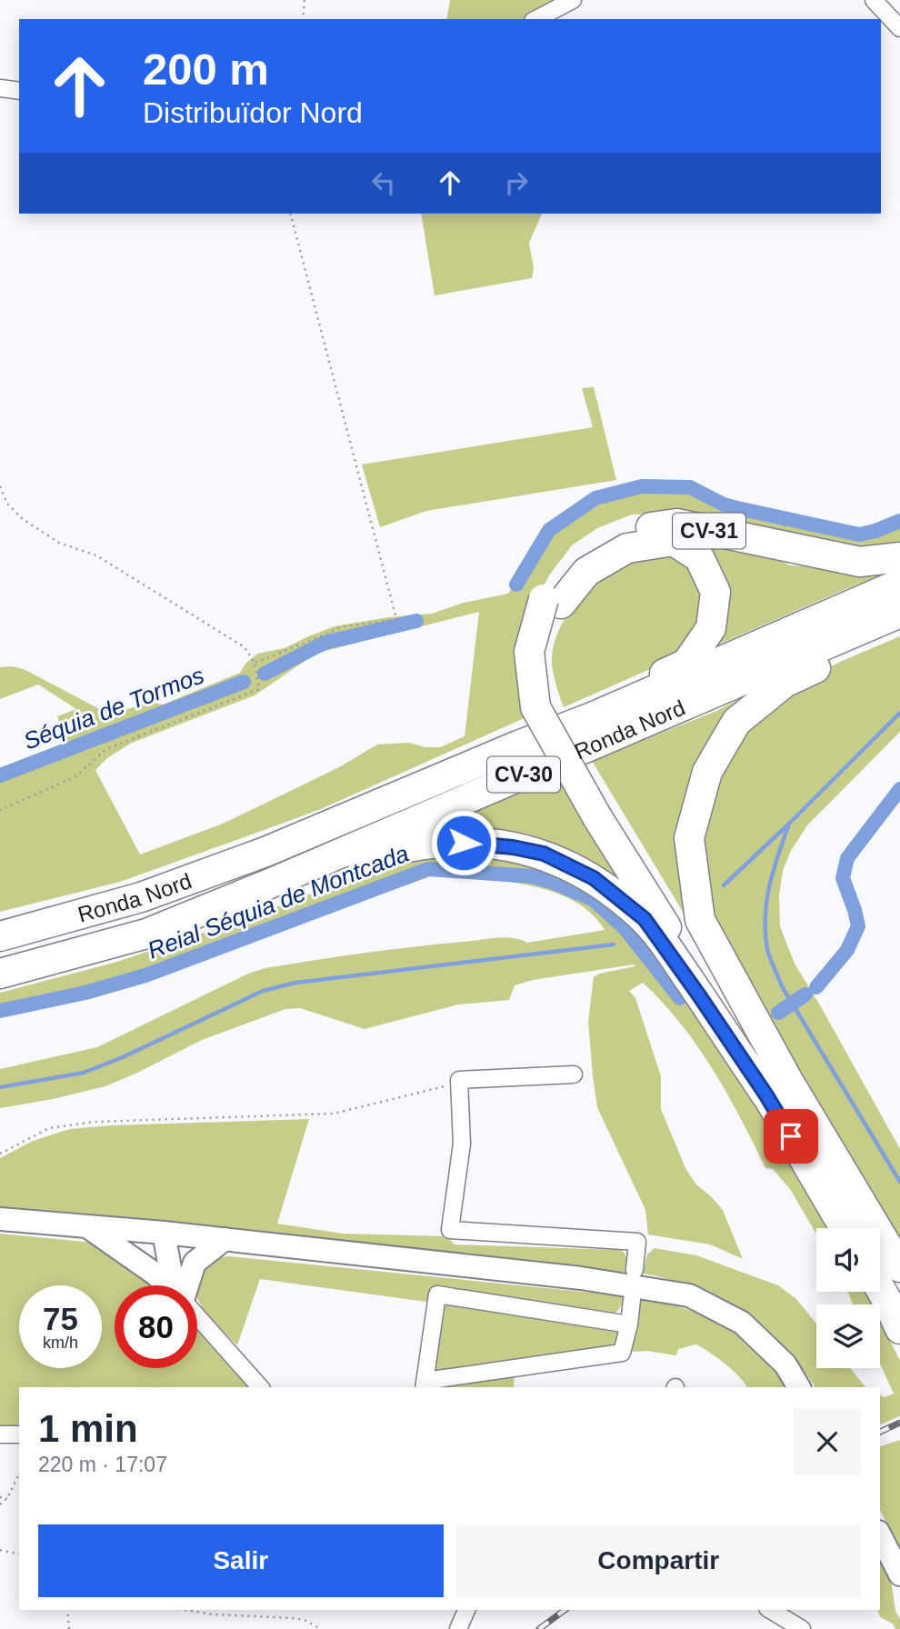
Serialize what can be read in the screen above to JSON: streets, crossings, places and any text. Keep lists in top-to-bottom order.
{
  "streets": {
    "highway": ["CV-31", "Ronda Nord", "CV-30"]
  },
  "water": ["Séquia de Tormos", "Reial Séquia de Montcada"],
  "page": {
    "turn": ["200 m", "Distribuïdor Nord"],
    "speed": "75 km/h",
    "limit": "80",
    "heading": ["1 min", "220 m · 17:07"],
    "buttons": ["Salir", "Compartir"]
  }
}
